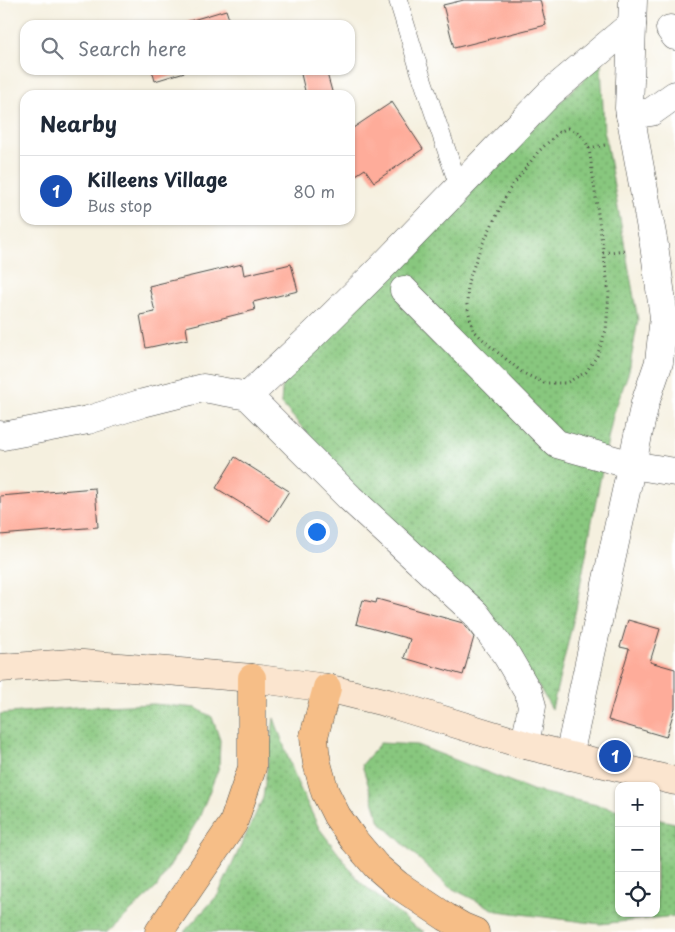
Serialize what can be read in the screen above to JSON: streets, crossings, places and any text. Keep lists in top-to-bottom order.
{
  "page": {
    "search": "Search here",
    "heading": "Nearby",
    "list": [
      {
        "mark": "1",
        "name": "Killeens Village",
        "note": "Bus stop",
        "value": "80 m"
      }
    ],
    "pins": "1",
    "map_buttons": ["+", "−"]
  }
}
